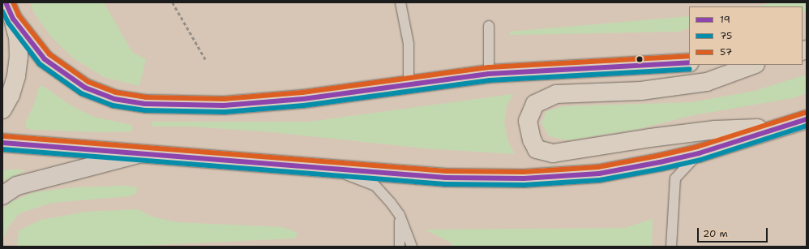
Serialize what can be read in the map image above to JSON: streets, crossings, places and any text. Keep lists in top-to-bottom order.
{
  "lines": ["transit line 19", "transit line 57", "transit line 75"],
  "legend": ["19", "75", "57"],
  "scale_bar": "20 m"
}
